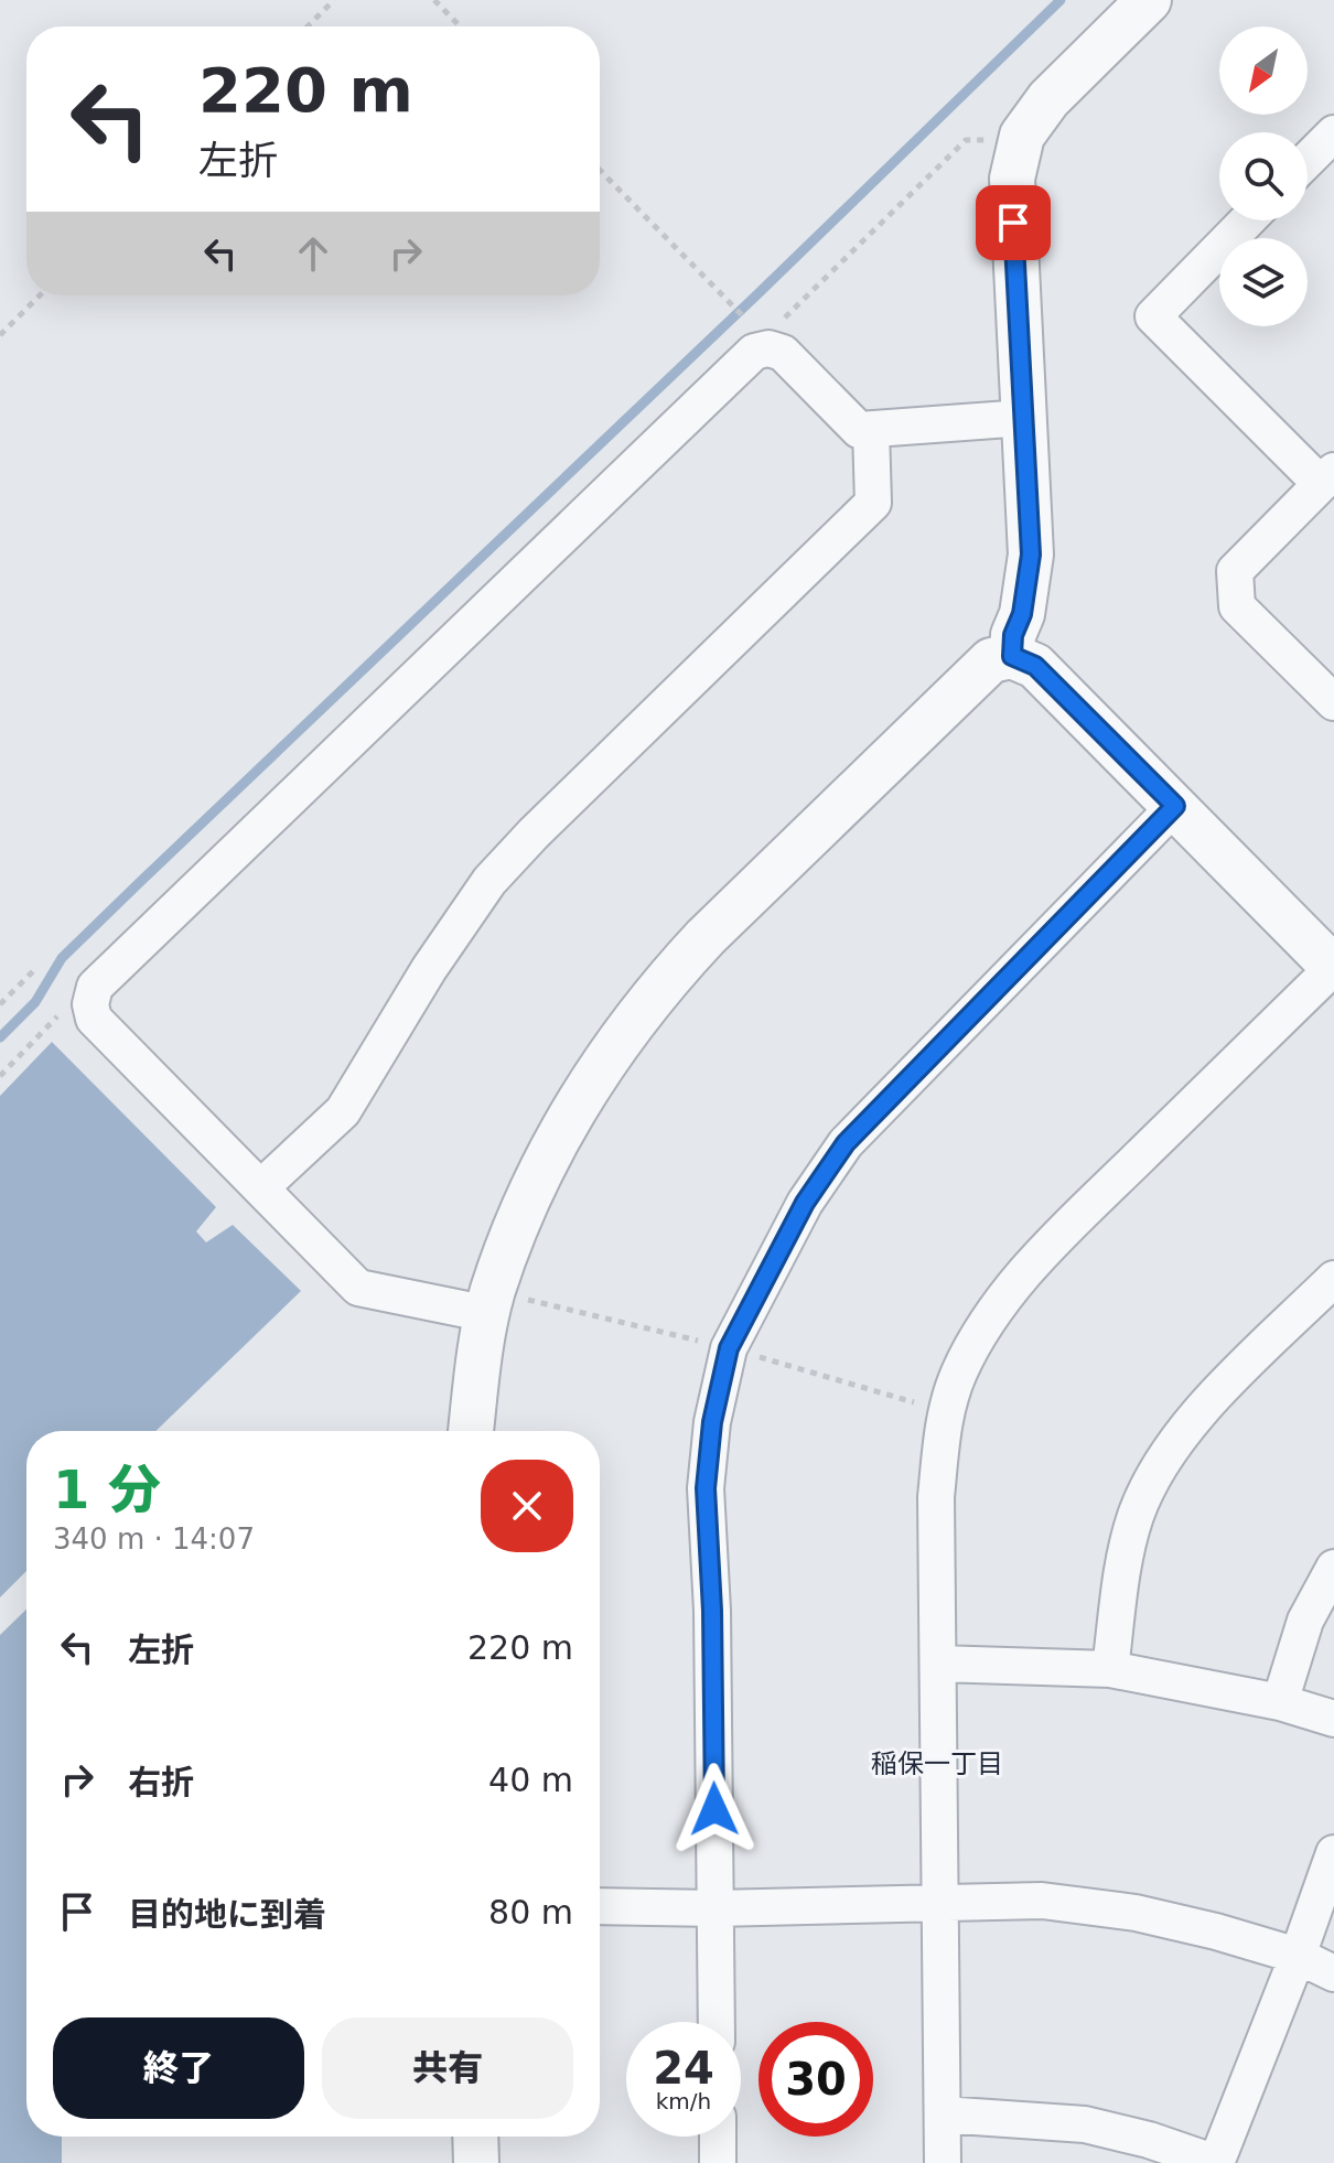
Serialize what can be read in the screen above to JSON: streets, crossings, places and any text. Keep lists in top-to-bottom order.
{
  "districts": ["稲保一丁目"],
  "north": "bottom left",
  "page": {
    "turn": ["220 m", "左折"],
    "heading": ["1 分", "340 m · 14:07"],
    "list": [
      {
        "name": "左折",
        "value": "220 m"
      },
      {
        "name": "右折",
        "value": "40 m"
      },
      {
        "name": "目的地に到着",
        "value": "80 m"
      }
    ],
    "buttons": ["終了", "共有"],
    "speed": "24 km/h",
    "limit": "30"
  }
}
